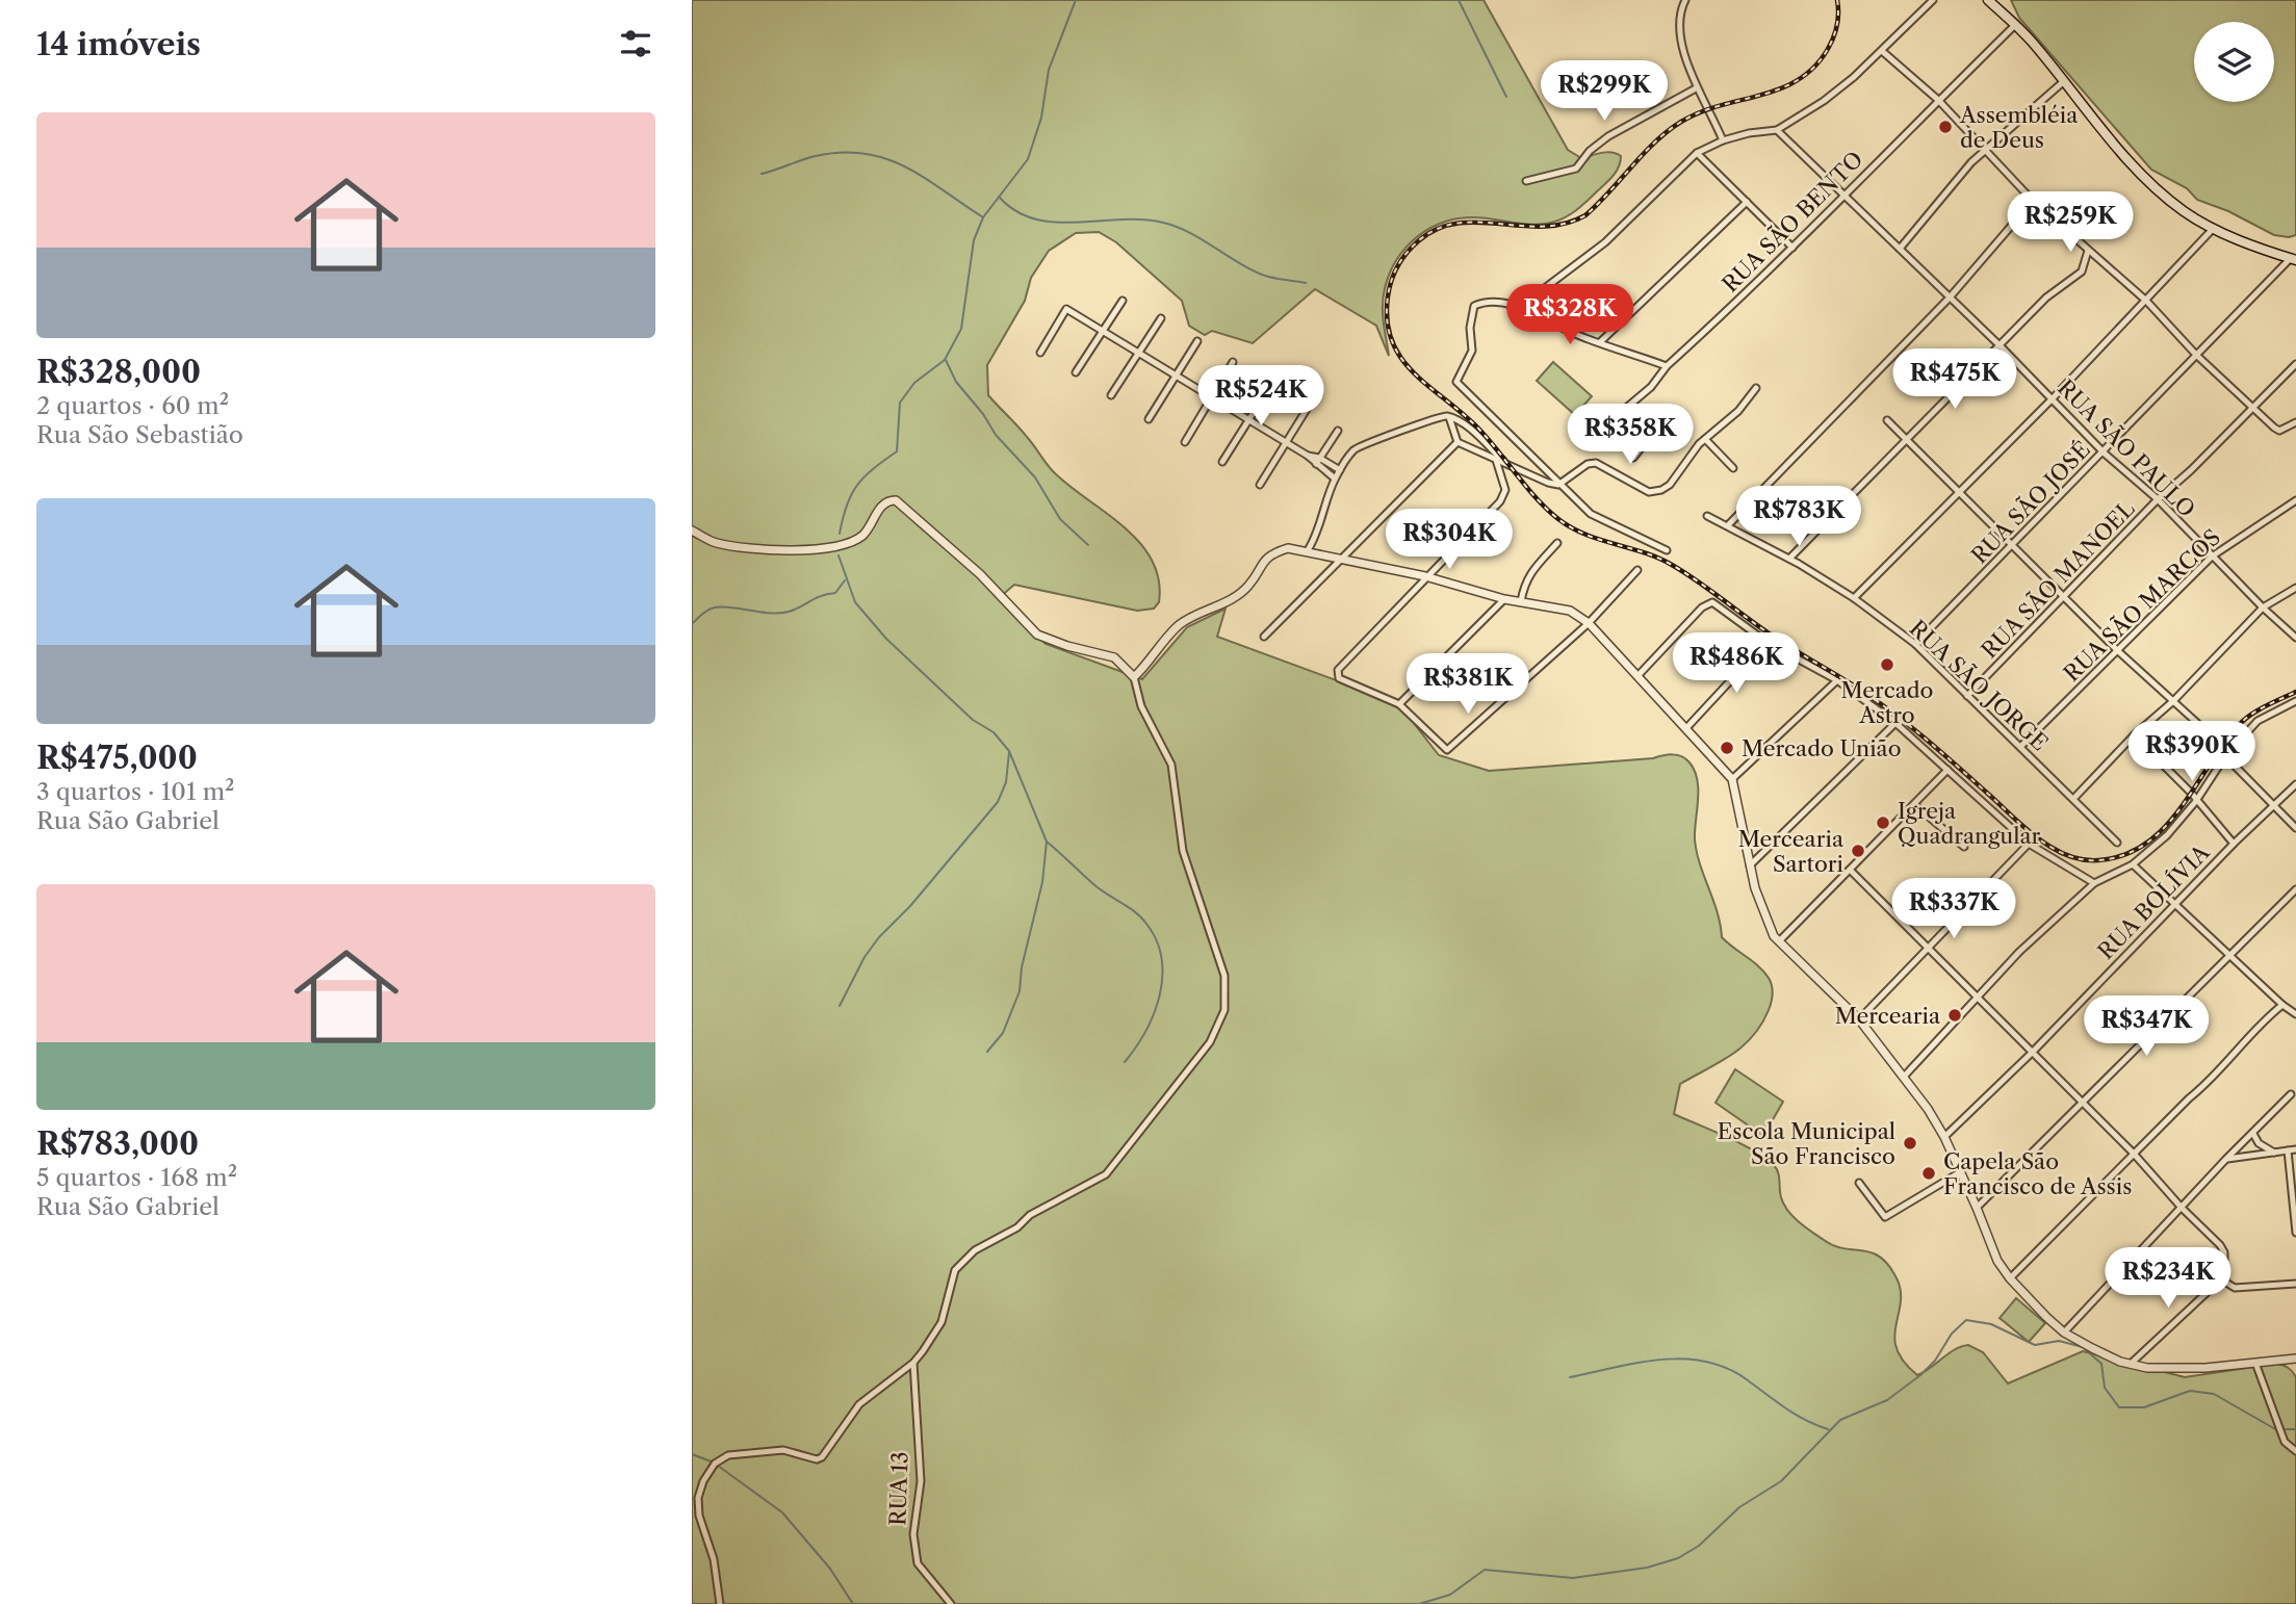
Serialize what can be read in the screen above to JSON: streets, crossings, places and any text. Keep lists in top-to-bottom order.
{
  "streets": {
    "street": [
      "RUA SÃO BENTO",
      "RUA SÃO PAULO",
      "RUA SÃO JOSÉ",
      "RUA SÃO MANOEL",
      "RUA SÃO MARCOS",
      "RUA SÃO JORGE",
      "RUA BOLÍVIA",
      "RUA 13"
    ]
  },
  "crossings": [
    ["RUA SÃO BENTO", "RUA SÃO PAULO"],
    ["RUA SÃO PAULO", "RUA SÃO JOSÉ"],
    ["RUA SÃO PAULO", "RUA SÃO MANOEL"],
    ["RUA SÃO PAULO", "RUA SÃO MARCOS"],
    ["RUA SÃO JOSÉ", "RUA SÃO JORGE"],
    ["RUA SÃO MANOEL", "RUA SÃO JORGE"],
    ["RUA SÃO MARCOS", "RUA SÃO JORGE"]
  ],
  "places": [
    "Assembléia de Deus",
    "Mercado Astro",
    "Mercado União",
    "Igreja Quadrangular",
    "Mercearia Sartori",
    "Mercearia",
    "Escola Municipal São Francisco",
    "Capela São Francisco de Assis"
  ],
  "page": {
    "heading": "14 imóveis",
    "price": [
      "R$299K",
      "R$259K",
      "R$328K",
      "R$475K",
      "R$524K",
      "R$358K",
      "R$783K",
      "R$304K",
      "R$486K",
      "R$381K",
      "R$390K",
      "R$337K",
      "R$347K",
      "R$234K"
    ],
    "list": [
      {
        "name": "R$328,000",
        "note": "2 quartos · 60 m² · Rua São Sebastião"
      },
      {
        "name": "R$475,000",
        "note": "3 quartos · 101 m² · Rua São Gabriel"
      },
      {
        "name": "R$783,000",
        "note": "5 quartos · 168 m² · Rua São Gabriel"
      }
    ]
  }
}
